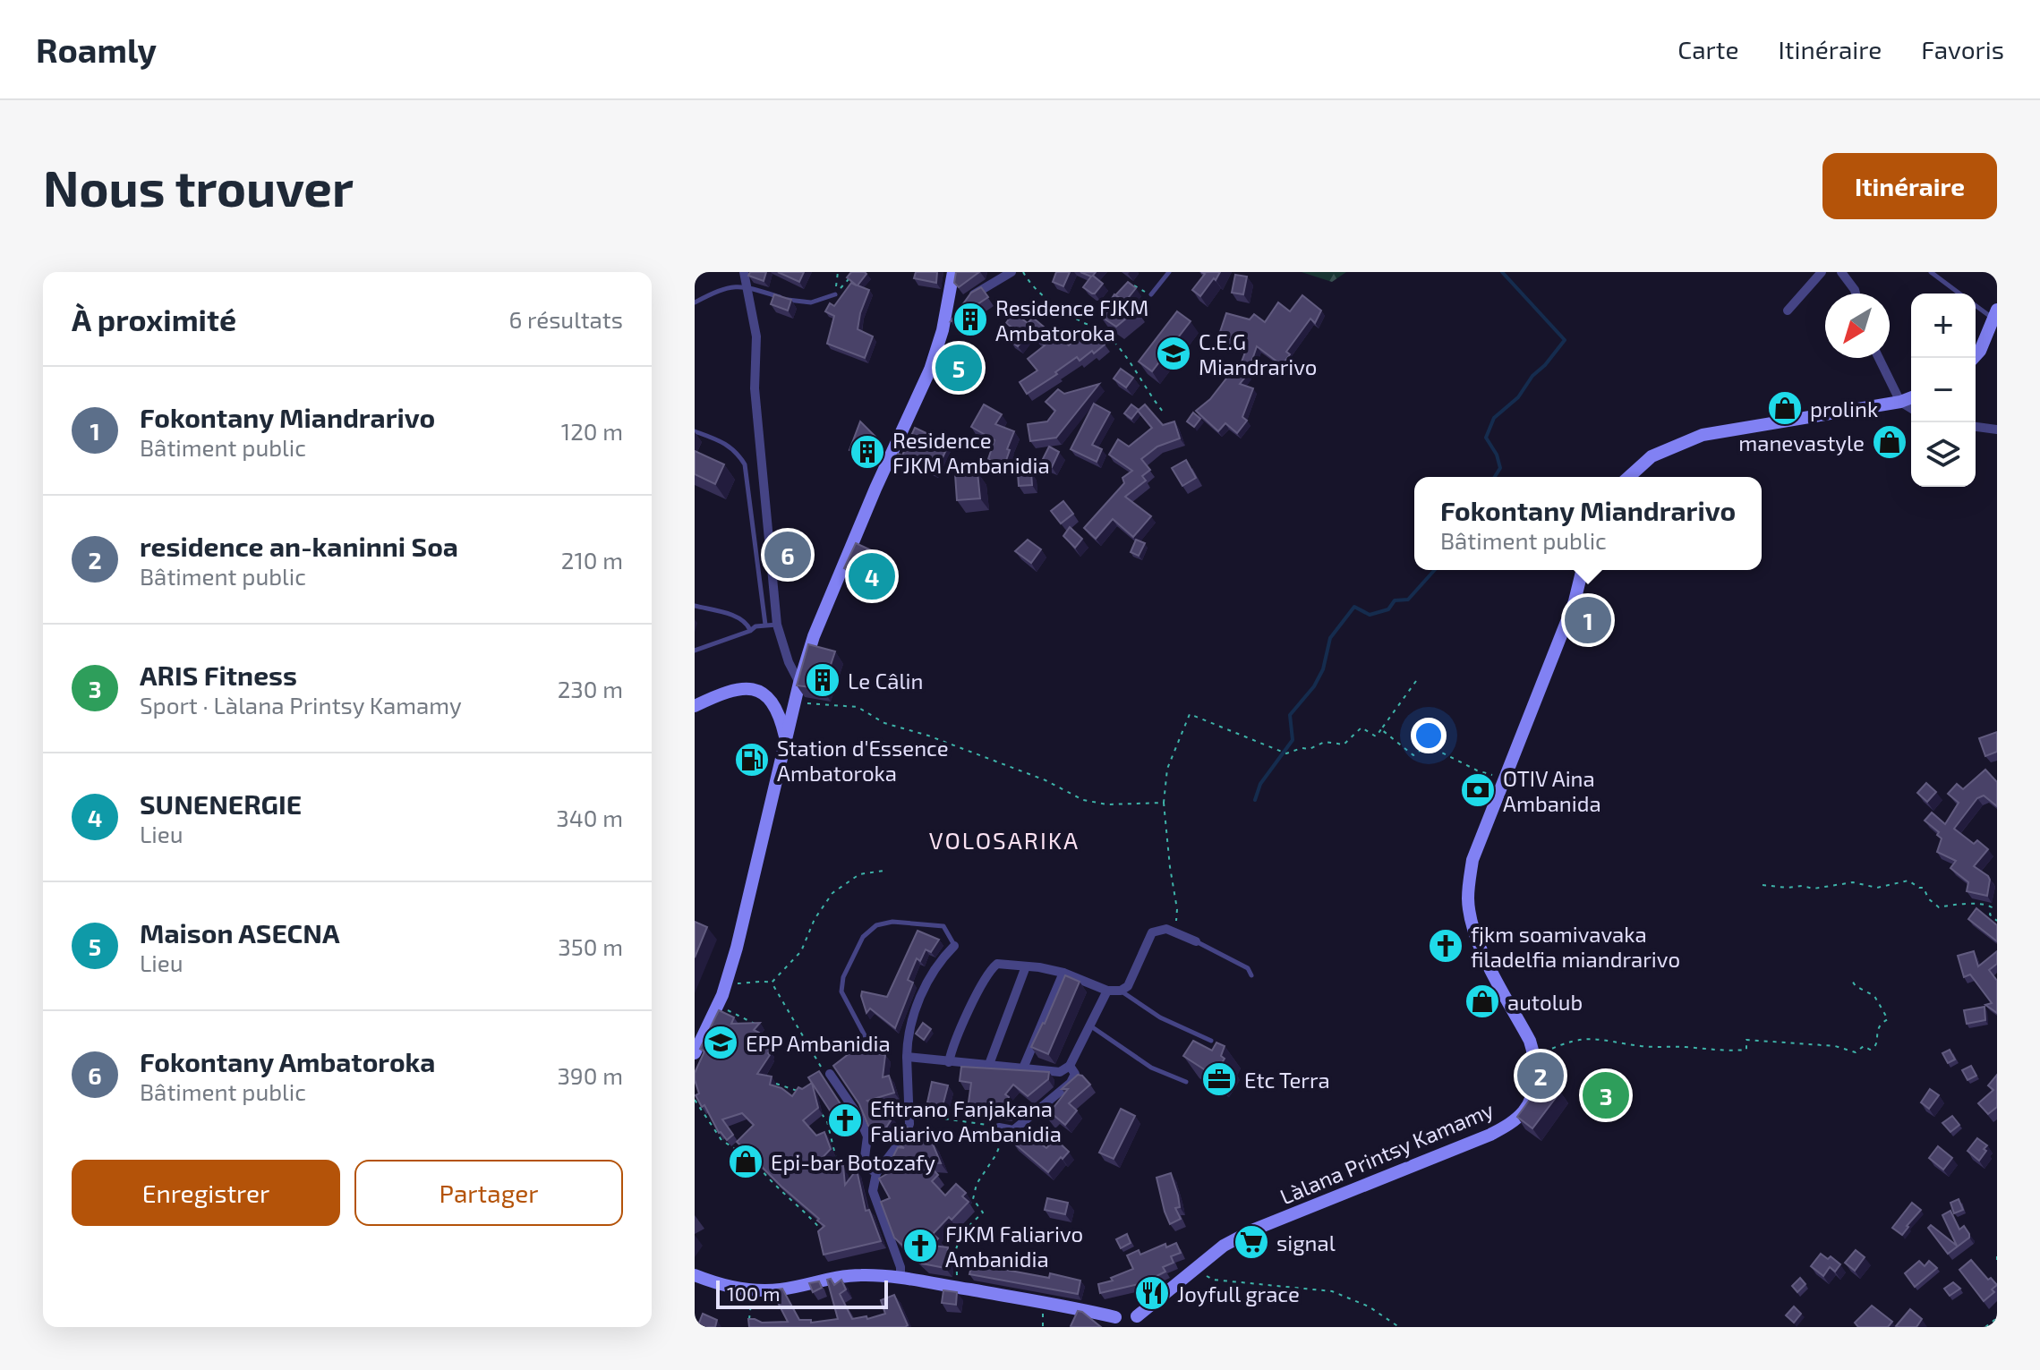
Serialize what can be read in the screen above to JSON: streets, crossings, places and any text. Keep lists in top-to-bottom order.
{
  "streets": {
    "street": ["Làlana Printsy Kamamy"]
  },
  "districts": ["VOLOSARIKA"],
  "places": {
    "building": ["Residence FJKM Ambatoroka", "Residence FJKM Ambanidia", "Le Câlin"],
    "school or university": ["C.E.G Miandrarivo", "EPP Ambanidia"],
    "shop": [
      "prolink",
      "manevastyle",
      "autolub",
      "Epi-bar Botozafy"
    ],
    "fuel station": ["Station d'Essence Ambatoroka"],
    "bank": ["OTIV Aina Ambanida"],
    "church": ["fjkm soamivavaka filadelfia miandrarivo", "Efitrano Fanjakana Faliarivo Ambanidia", "FJKM Faliarivo Ambanidia"],
    "office": ["Etc Terra"],
    "supermarket": ["signal"],
    "restaurant": ["Joyfull grace"]
  },
  "scale_bar": "100 m",
  "north": "bottom left",
  "page": {
    "header": "Roamly",
    "nav": ["Carte", "Itinéraire", "Favoris"],
    "buttons": [
      "Itinéraire",
      ["Enregistrer", "Partager"]
    ],
    "title": "Nous trouver",
    "heading": ["À proximité", "6 résultats"],
    "map_buttons": ["+", "−"],
    "pins": [
      "5",
      "6",
      "4",
      "1",
      "2",
      "3"
    ],
    "list": [
      {
        "mark": "1",
        "name": "Fokontany Miandrarivo",
        "note": "Bâtiment public",
        "value": "120 m"
      },
      {
        "mark": "2",
        "name": "residence an-kaninni Soa",
        "note": "Bâtiment public",
        "value": "210 m"
      },
      {
        "mark": "3",
        "name": "ARIS Fitness",
        "note": "Sport · Làlana Printsy Kamamy",
        "value": "230 m"
      },
      {
        "mark": "4",
        "name": "SUNENERGIE",
        "note": "Lieu",
        "value": "340 m"
      },
      {
        "mark": "5",
        "name": "Maison ASECNA",
        "note": "Lieu",
        "value": "350 m"
      },
      {
        "mark": "6",
        "name": "Fokontany Ambatoroka",
        "note": "Bâtiment public",
        "value": "390 m"
      }
    ],
    "popup": ["Fokontany Miandrarivo", "Bâtiment public"],
    "scale": "100 m"
  }
}
